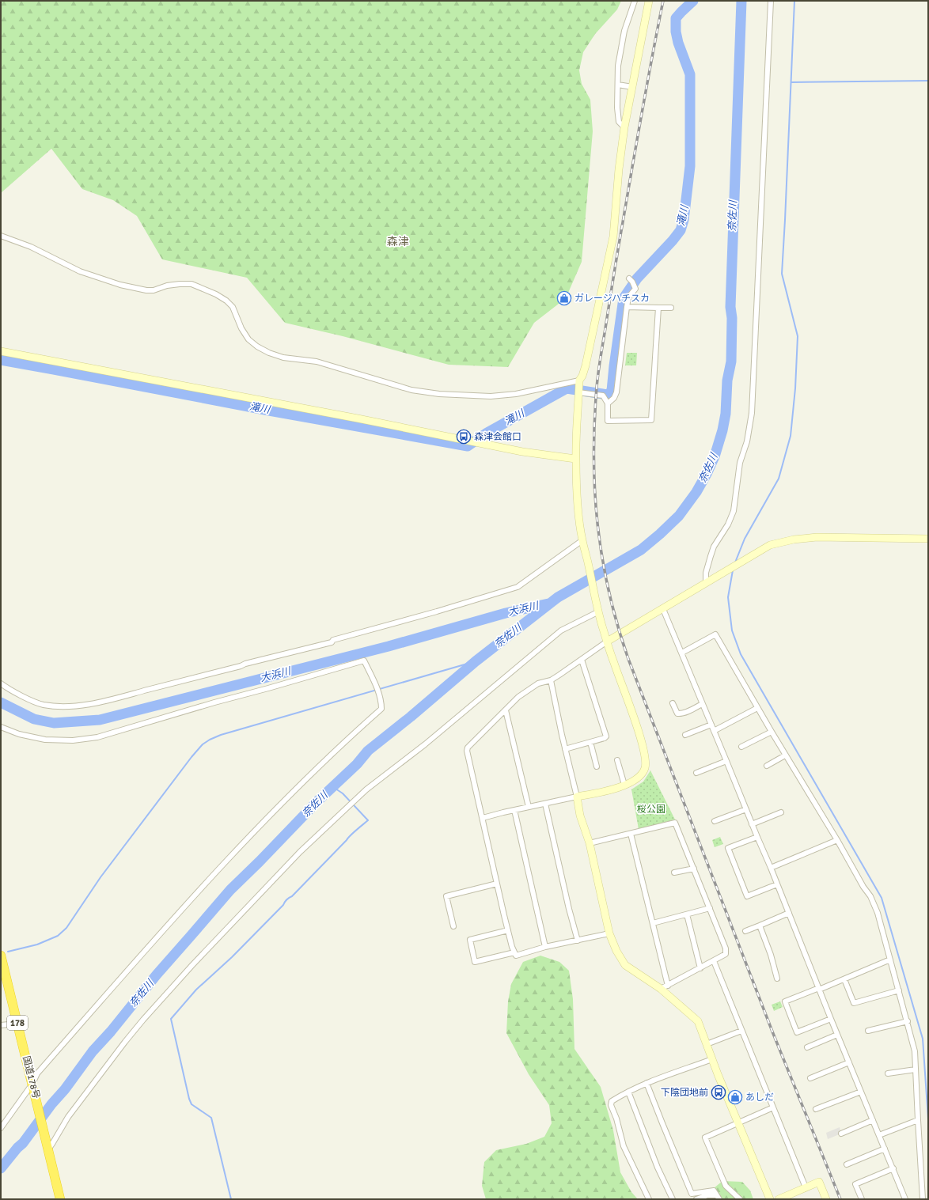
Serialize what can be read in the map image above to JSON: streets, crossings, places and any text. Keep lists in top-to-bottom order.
{
  "streets": {
    "highway": ["178", "国道178号"]
  },
  "districts": ["森津"],
  "water": ["滝川", "奈佐川", "大浜川"],
  "parks": ["桜公園"],
  "places": {
    "shop": ["ガレージハチスカ", "あしだ"],
    "bus stop": ["森津会館口", "下陰団地前"]
  }
}
